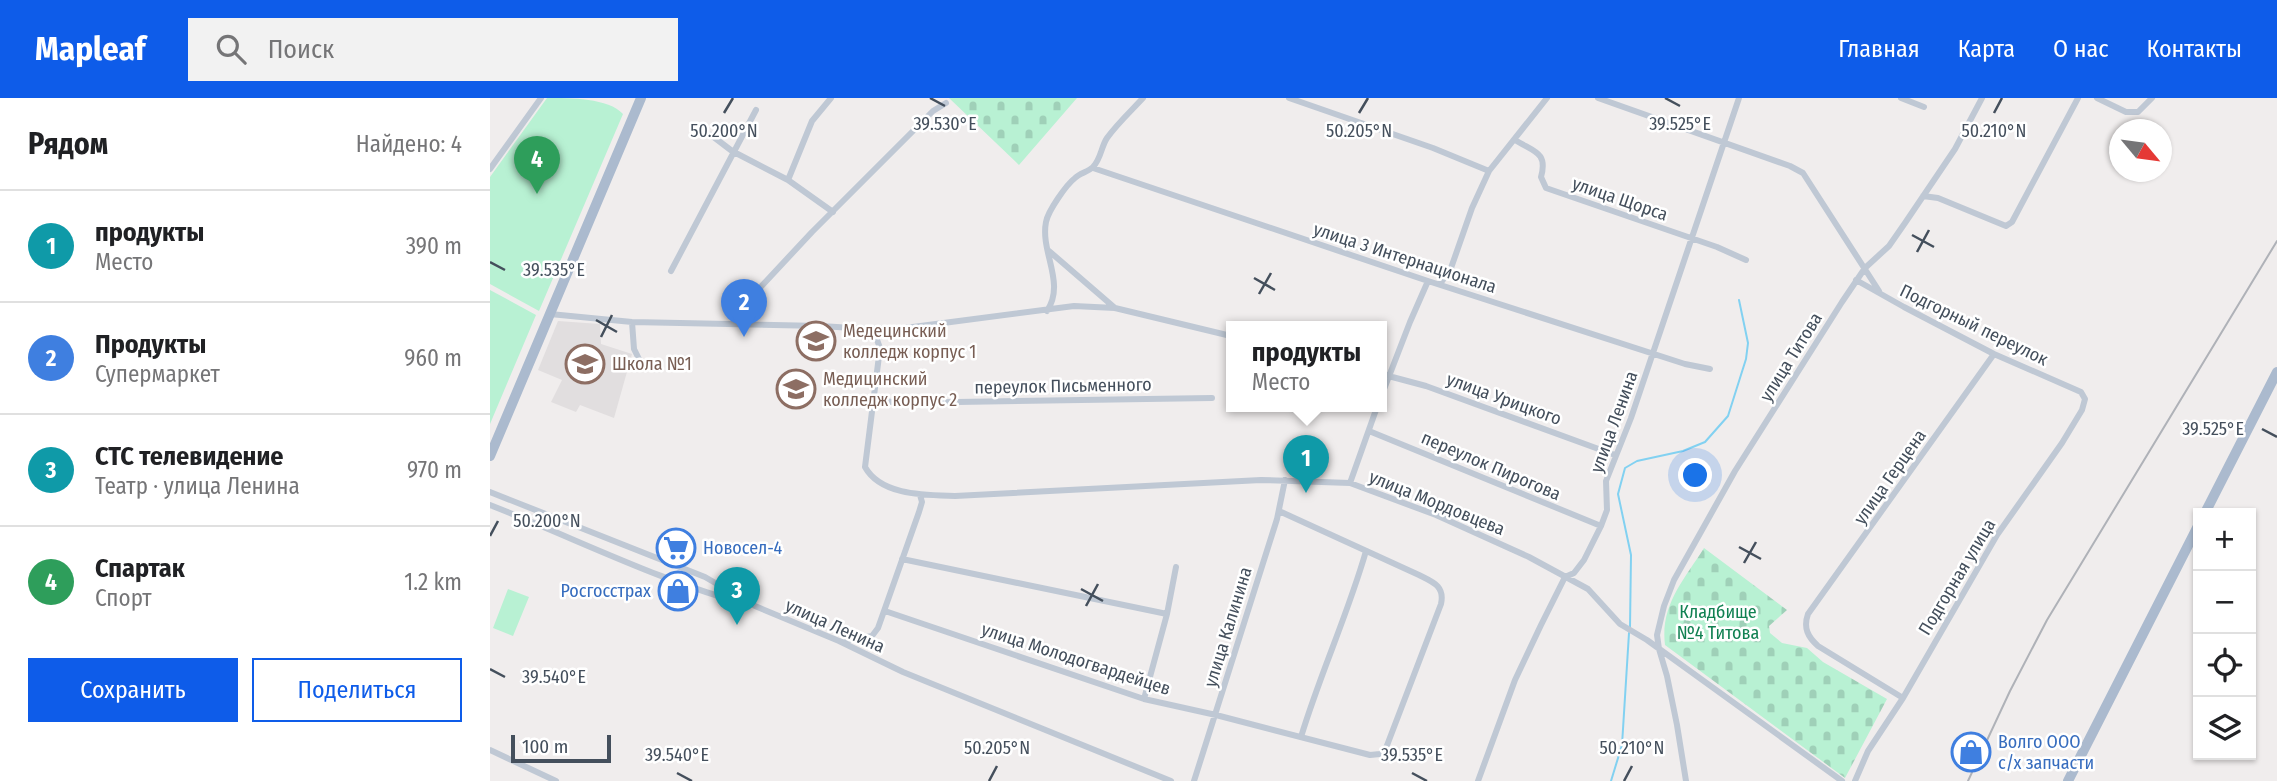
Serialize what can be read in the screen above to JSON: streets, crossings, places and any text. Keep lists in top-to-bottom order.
{
  "streets": {
    "street": [
      "улица Щорса",
      "улица 3 Интернационала",
      "Подгорный переулок",
      "улица Титова",
      "переулок Письменного",
      "улица Урицкого",
      "улица Ленина",
      "переулок Пирогова",
      "улица Герцена",
      "улица Мордовцева",
      "Подгорная улица",
      "улица Калинина",
      "улица Молодогвардейцев"
    ]
  },
  "crossings": [
    ["улица Щорса", "улица Ленина"],
    ["улица 3 Интернационала", "улица Ленина"],
    ["Подгорный переулок", "улица Титова"],
    ["Подгорный переулок", "улица Герцена"],
    ["Подгорный переулок", "Подгорная улица"],
    ["улица Титова", "улица Мордовцева"],
    ["переулок Письменного", "улица Мордовцева"],
    ["улица Урицкого", "улица Ленина"],
    ["улица Ленина", "переулок Пирогова"],
    ["улица Ленина", "улица Мордовцева"],
    ["улица Герцена", "Подгорная улица"],
    ["улица Мордовцева", "улица Калинина"],
    ["улица Калинина", "улица Молодогвардейцев"]
  ],
  "parks": ["Кладбище №4 Титова"],
  "places": {
    "school or university": ["Медецинский колледж корпус 1", "Школа №1", "Медицинский колледж корпус 2"],
    "supermarket": ["Новосел-4"],
    "shop": ["Росгосстрах", "Волго ООО с/х запчасти"]
  },
  "scale_bar": "100 m",
  "north": "bottom right",
  "page": {
    "header": "Mapleaf",
    "search": "Поиск",
    "nav": [
      "Главная",
      "Карта",
      "О нас",
      "Контакты"
    ],
    "heading": ["Рядом", "Найдено: 4"],
    "pins": [
      "4",
      "2",
      "1",
      "3"
    ],
    "list": [
      {
        "mark": "1",
        "name": "продукты",
        "note": "Место",
        "value": "390 m"
      },
      {
        "mark": "2",
        "name": "Продукты",
        "note": "Супермаркет",
        "value": "960 m"
      },
      {
        "mark": "3",
        "name": "СТС телевидение",
        "note": "Театр · улица Ленина",
        "value": "970 m"
      },
      {
        "mark": "4",
        "name": "Спартак",
        "note": "Спорт",
        "value": "1.2 km"
      }
    ],
    "popup": ["продукты", "Место"],
    "map_buttons": ["+", "−"],
    "buttons": ["Сохранить", "Поделиться"],
    "scale": "100 m"
  },
  "coordinates": [
    "39.530°E",
    "39.525°E",
    "50.200°N",
    "50.205°N",
    "50.210°N",
    "39.535°E",
    "39.540°E"
  ]
}
